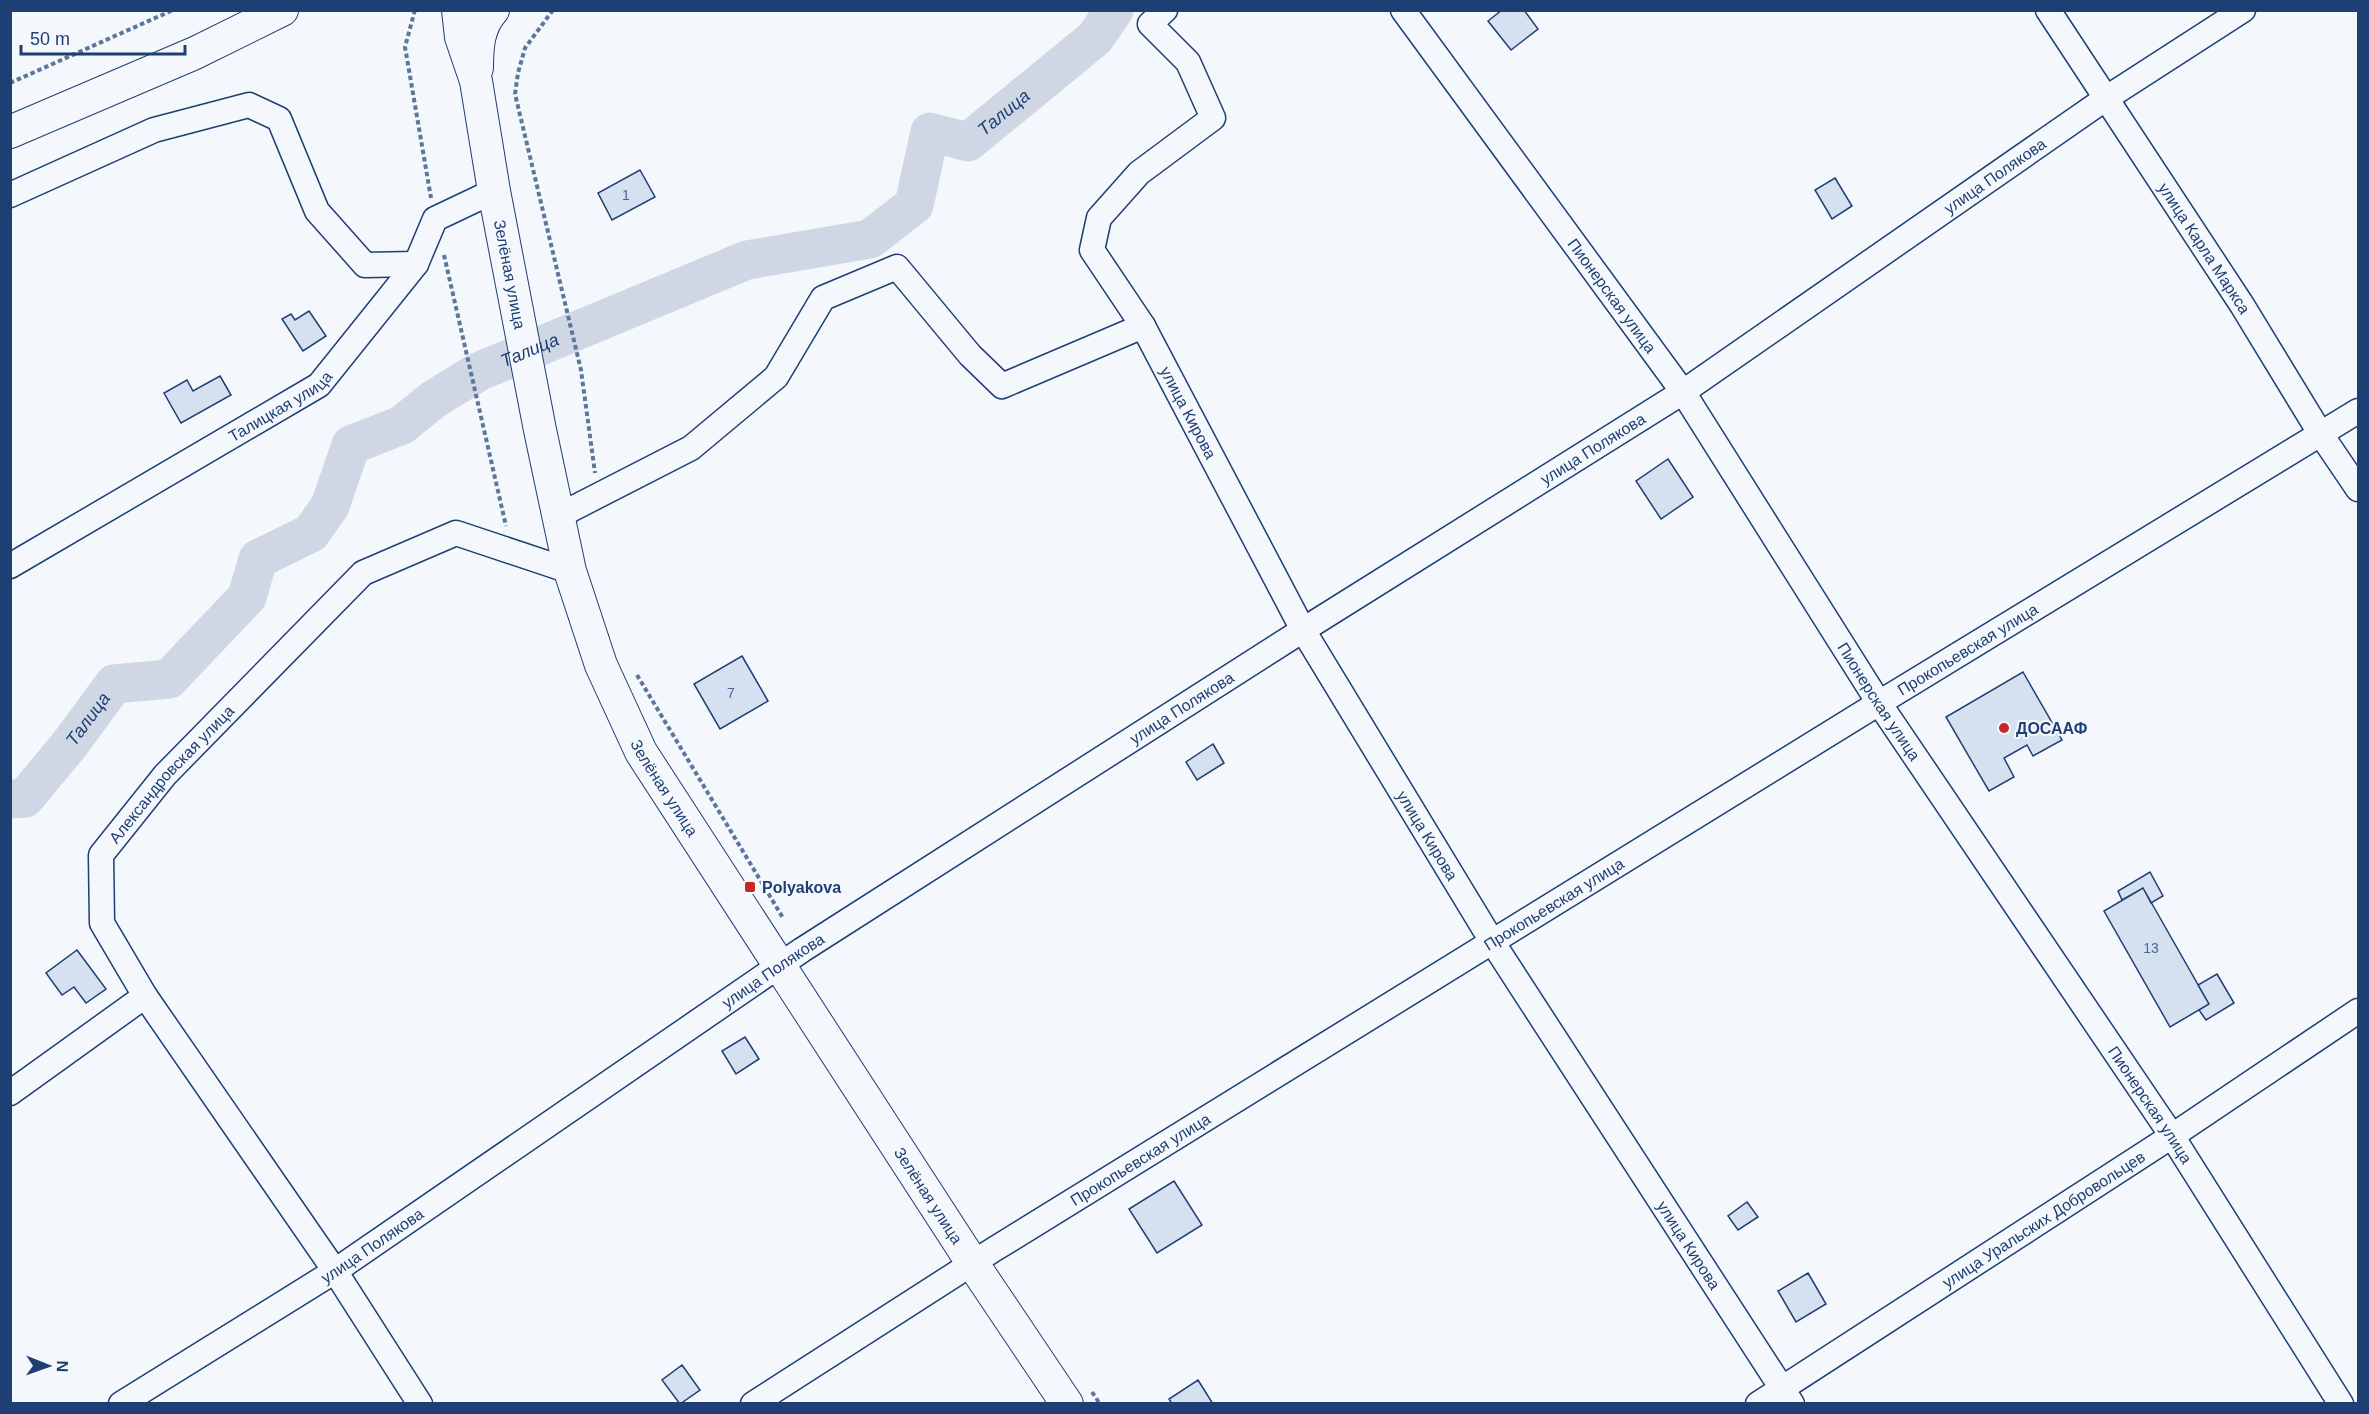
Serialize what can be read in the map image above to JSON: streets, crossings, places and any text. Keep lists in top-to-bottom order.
{
  "streets": {
    "main road": ["Зелёная улица"],
    "street": [
      "улица Полякова",
      "улица Карла Маркса",
      "Пионерская улица",
      "Талицкая улица",
      "улица Кирова",
      "Прокопьевская улица",
      "Александровская улица",
      "улица Уральских Добровольцев"
    ]
  },
  "crossings": [
    ["улица Полякова", "улица Карла Маркса"],
    ["улица Полякова", "Зелёная улица"],
    ["улица Полякова", "Пионерская улица"],
    ["улица Полякова", "улица Кирова"],
    ["улица Полякова", "Александровская улица"],
    ["улица Карла Маркса", "Прокопьевская улица"],
    ["Зелёная улица", "Прокопьевская улица"],
    ["Зелёная улица", "Александровская улица"],
    ["Пионерская улица", "Прокопьевская улица"],
    ["Пионерская улица", "улица Уральских Добровольцев"],
    ["улица Кирова", "Прокопьевская улица"],
    ["улица Кирова", "улица Уральских Добровольцев"]
  ],
  "water": ["Талица"],
  "places": {
    "other": ["ДОСААФ"],
    "transit": ["Polyakova"]
  },
  "house_numbers": ["1", "7", "13"],
  "scale_bar": "50 m",
  "north": "right"
}
